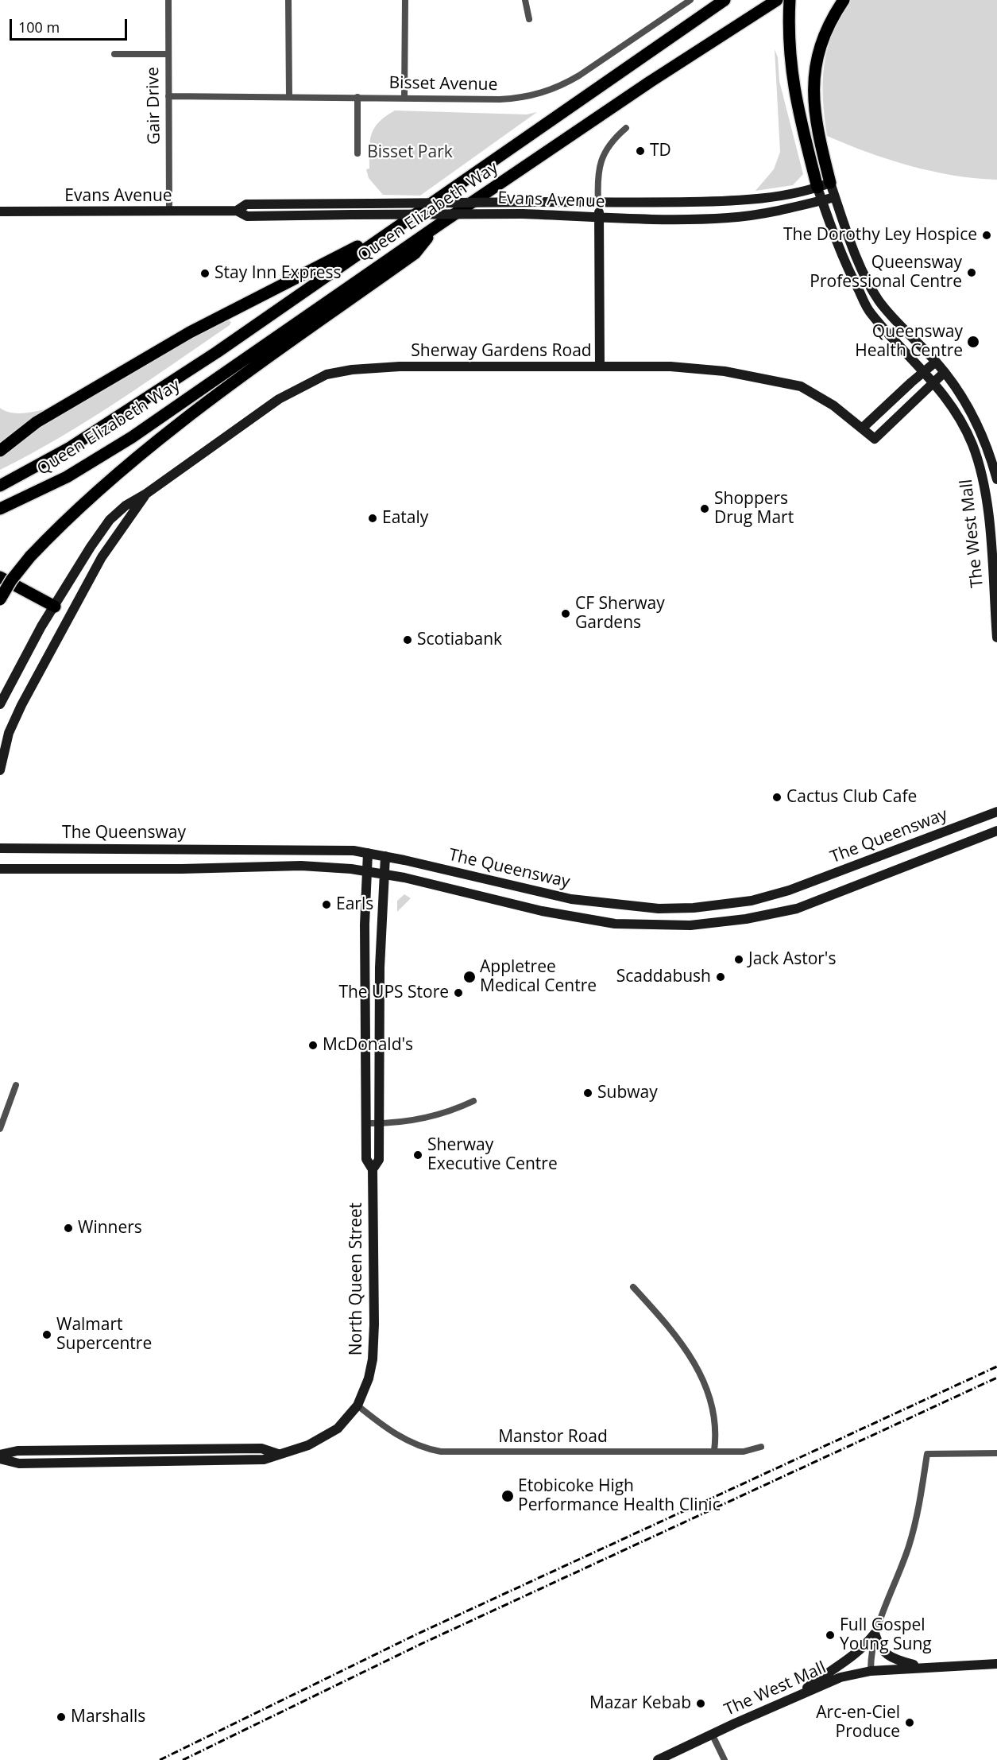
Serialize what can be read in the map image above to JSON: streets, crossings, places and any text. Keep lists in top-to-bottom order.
{
  "streets": {
    "highway": ["Queen Elizabeth Way"],
    "main road": [
      "Evans Avenue",
      "Sherway Gardens Road",
      "The West Mall",
      "The Queensway",
      "North Queen Street"
    ],
    "street": ["Bisset Avenue", "Gair Drive", "Manstor Road"]
  },
  "crossings": [
    ["Bisset Avenue", "Gair Drive"],
    ["Gair Drive", "Evans Avenue"],
    ["Evans Avenue", "The West Mall"],
    ["Sherway Gardens Road", "The West Mall"],
    ["The Queensway", "North Queen Street"],
    ["North Queen Street", "Manstor Road"]
  ],
  "parks": ["Bisset Park"],
  "places": [
    "TD",
    "The Dorothy Ley Hospice",
    "Queensway Professional Centre",
    "Stay Inn Express",
    "Queensway Health Centre",
    "Shoppers Drug Mart",
    "Eataly",
    "CF Sherway Gardens",
    "Scotiabank",
    "Cactus Club Cafe",
    "Earls",
    "Jack Astor's",
    "Appletree Medical Centre",
    "Scaddabush",
    "The UPS Store",
    "McDonald's",
    "Subway",
    "Sherway Executive Centre",
    "Winners",
    "Walmart Supercentre",
    "Etobicoke High Performance Health Clinic",
    "Full Gospel Young Sung",
    "Mazar Kebab",
    "Marshalls",
    "Arc-en-Ciel Produce"
  ],
  "scale_bar": "100 m"
}
